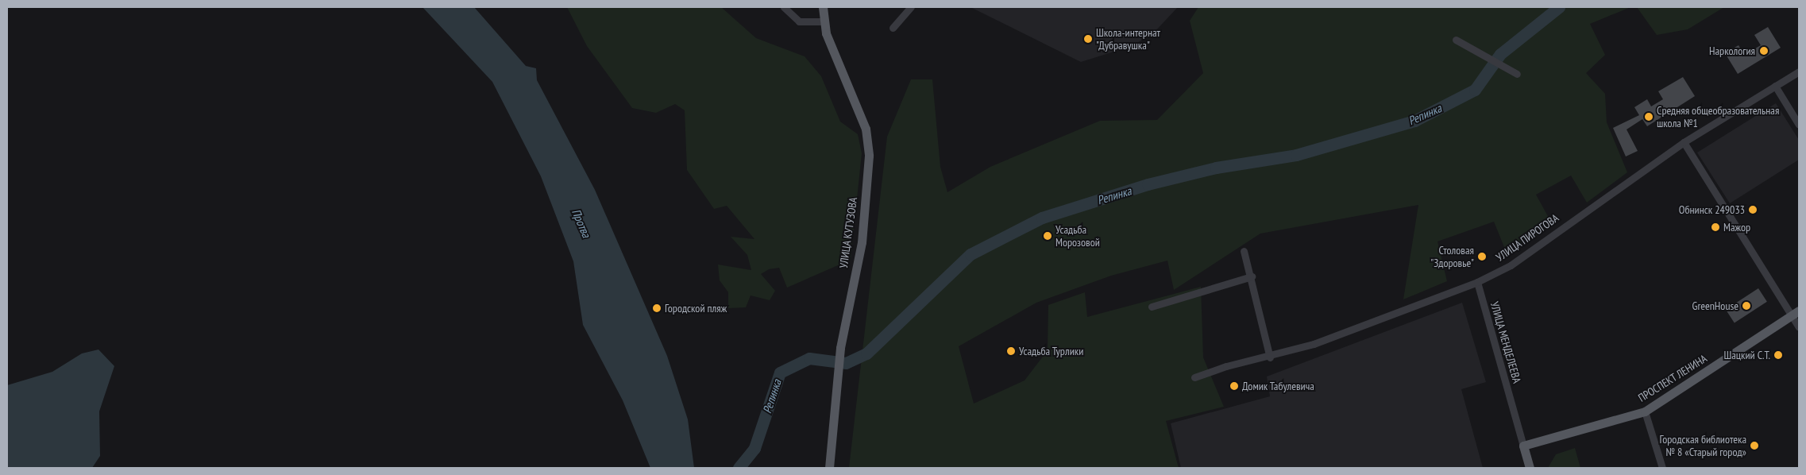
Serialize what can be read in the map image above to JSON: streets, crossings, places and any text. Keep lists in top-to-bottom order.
{
  "streets": {
    "main road": ["УЛИЦА КУТУЗОВА", "ПРОСПЕКТ ЛЕНИНА"],
    "street": ["УЛИЦА ПИРОГОВА", "УЛИЦА МЕНДЕЛЕЕВА"]
  },
  "crossings": [
    ["УЛИЦА ПИРОГОВА", "УЛИЦА МЕНДЕЛЕЕВА"],
    ["УЛИЦА МЕНДЕЛЕЕВА", "ПРОСПЕКТ ЛЕНИНА"]
  ],
  "water": ["Репинка", "Протва"],
  "places": [
    "Школа-интернат \"Дубравушка\"",
    "Наркология",
    "Средняя общеобразовательная школа №1",
    "Обнинск 249033",
    "Мажор",
    "Усадьба Морозовой",
    "Столовая \"Здоровье\"",
    "GreenHouse",
    "Городской пляж",
    "Усадьба Турлики",
    "Шацкий С.Т.",
    "Домик Табулевича",
    "Городская библиотека № 8 «Старый город»"
  ]
}
